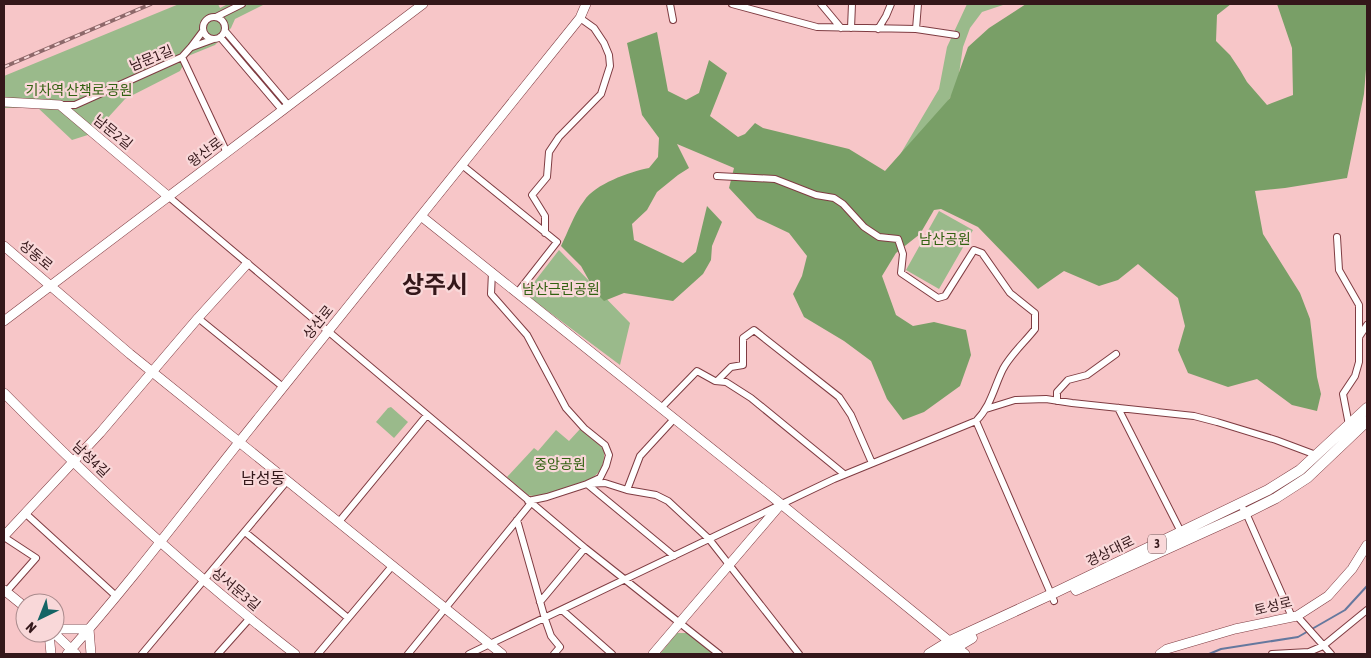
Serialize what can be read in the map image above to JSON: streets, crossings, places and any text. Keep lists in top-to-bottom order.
{
  "streets": {
    "main road": ["3", "경상대로"],
    "street": [
      "남문1길",
      "남문2길",
      "왕산로",
      "성동로",
      "상산로",
      "남성4길",
      "상서문3길",
      "토성로"
    ]
  },
  "crossings": [
    ["남문1길", "남문2길"],
    ["남문1길", "왕산로"],
    ["남문2길", "왕산로"],
    ["왕산로", "성동로"],
    ["성동로", "상산로"],
    ["상산로", "남성4길"],
    ["상산로", "상서문3길"],
    ["남성4길", "상서문3길"]
  ],
  "districts": ["상주시", "남성동"],
  "parks": [
    "기차역 산책로 공원",
    "남산공원",
    "남산근린공원",
    "중앙공원"
  ],
  "north": "bottom left"
}
